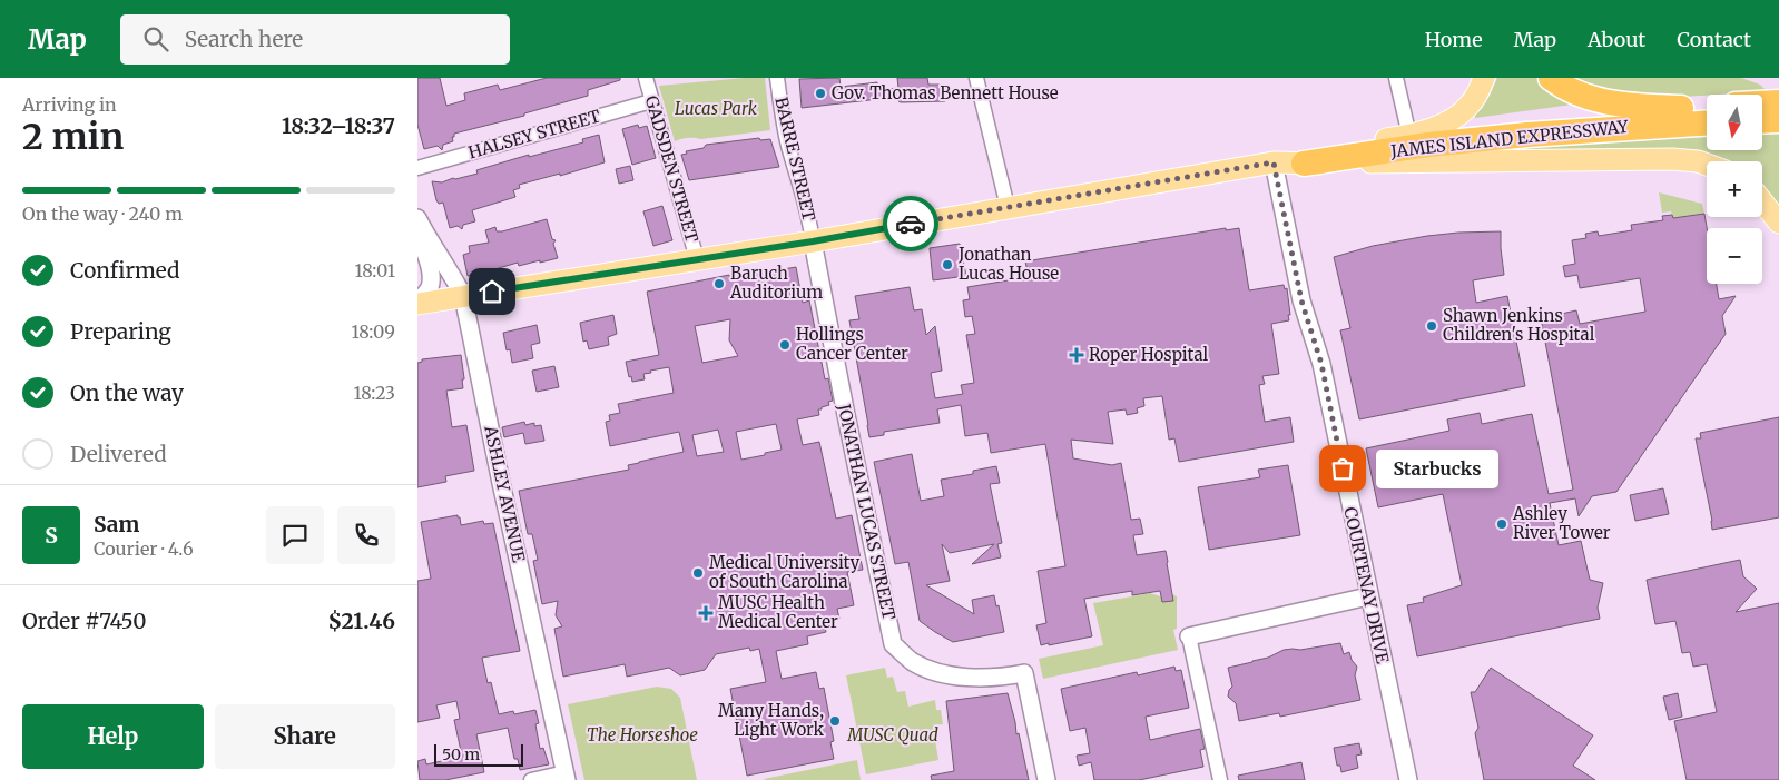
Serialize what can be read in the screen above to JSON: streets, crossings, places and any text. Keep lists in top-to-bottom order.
{
  "streets": {
    "highway": ["JAMES ISLAND EXPRESSWAY"],
    "street": [
      "HALSEY STREET",
      "BARRE STREET",
      "GADSDEN STREET",
      "ASHLEY AVENUE",
      "JONATHAN LUCAS STREET",
      "COURTENAY DRIVE"
    ]
  },
  "crossings": [
    ["HALSEY STREET", "GADSDEN STREET"],
    ["BARRE STREET", "JONATHAN LUCAS STREET"]
  ],
  "parks": ["Lucas Park", "The Horseshoe", "MUSC Quad"],
  "places": {
    "other": [
      "Gov. Thomas Bennett House",
      "Jonathan Lucas House",
      "Baruch Auditorium",
      "Shawn Jenkins Children's Hospital",
      "Hollings Cancer Center",
      "Starbucks",
      "Ashley River Tower",
      "Medical University of South Carolina",
      "Many Hands, Light Work"
    ],
    "health": ["Roper Hospital", "MUSC Health Medical Center"]
  },
  "scale_bar": "50 m",
  "north": "bottom",
  "page": {
    "header": "Map",
    "search": "Search here",
    "nav": [
      "Home",
      "Map",
      "About",
      "Contact"
    ],
    "heading": ["2 min", "Arriving in", "18:32–18:37"],
    "panel": [
      "Sam",
      "Courier · 4.6",
      "Order #7450",
      "$21.46"
    ],
    "map_buttons": ["+", "−"],
    "bar": "On the way · 240 m",
    "list": [
      ["Confirmed", "18:01"],
      ["Preparing", "18:09"],
      ["On the way", "18:23"],
      "Delivered"
    ],
    "bubble": "Starbucks",
    "round": "S",
    "buttons": ["Help", "Share"],
    "scale": "50 m"
  }
}
